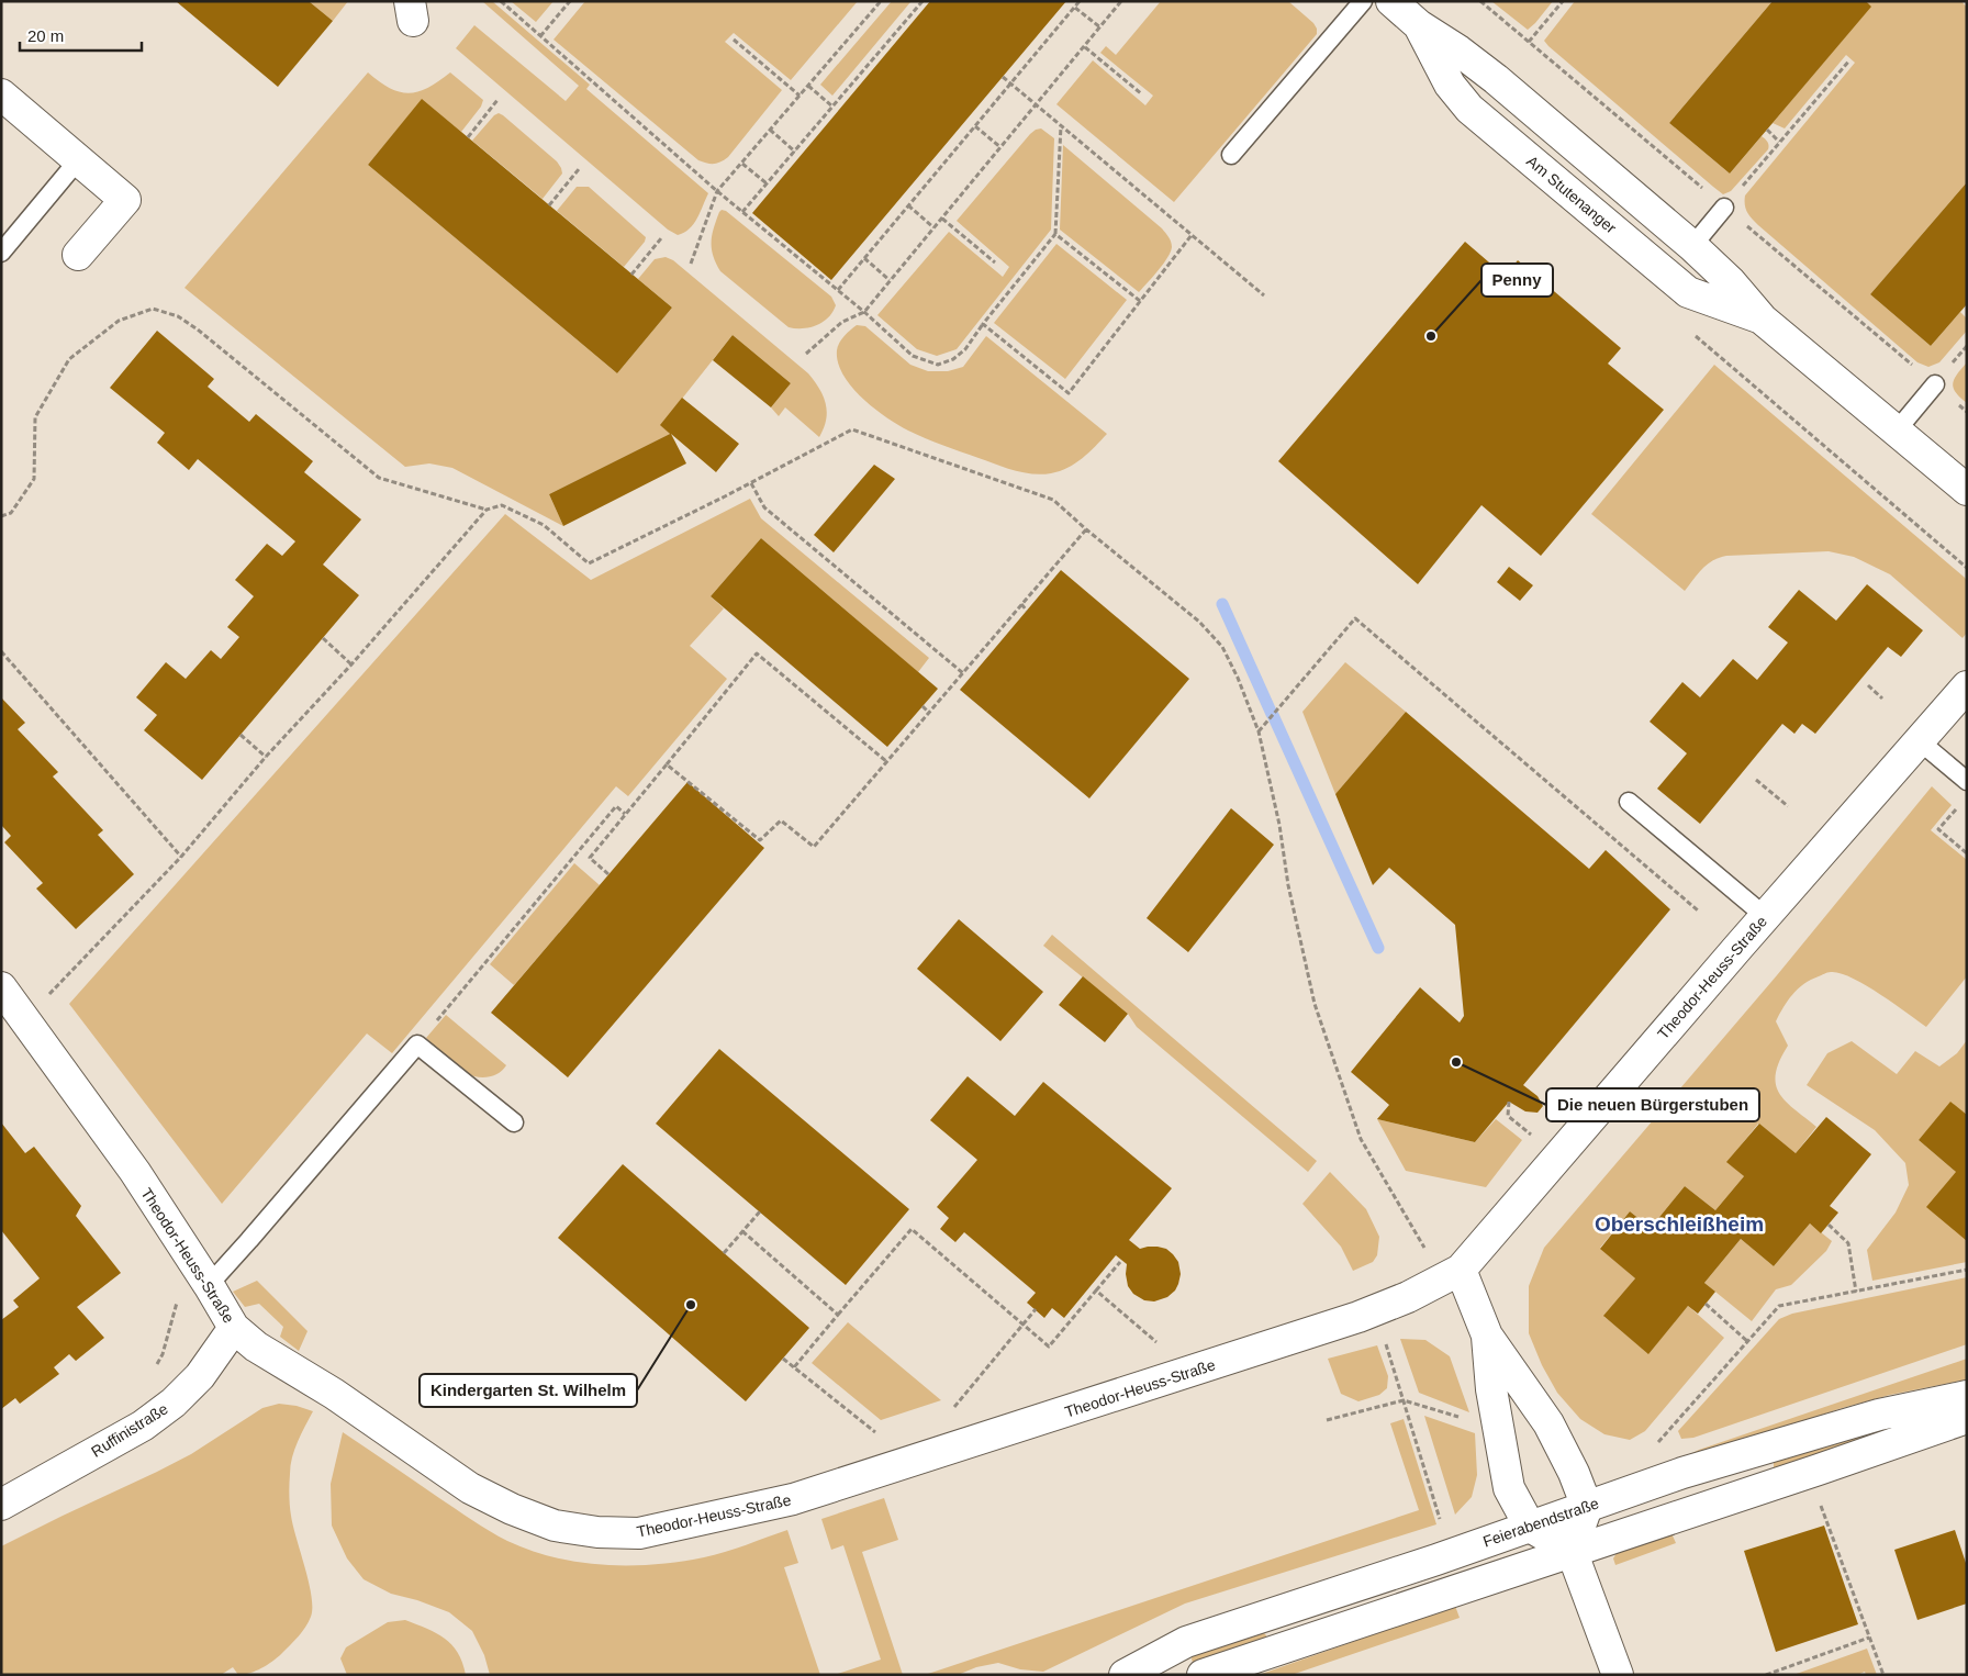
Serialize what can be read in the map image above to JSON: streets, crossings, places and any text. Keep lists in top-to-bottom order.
{
  "streets": {
    "street": [
      "Am Stutenanger",
      "Theodor-Heuss-Straße",
      "Ruffinistraße",
      "Feierabendstraße"
    ]
  },
  "crossings": [
    ["Theodor-Heuss-Straße", "Ruffinistraße"]
  ],
  "districts": ["Oberschleißheim"],
  "places": ["Penny", "Die neuen Bürgerstuben", "Kindergarten St. Wilhelm"],
  "scale_bar": "20 m"
}
